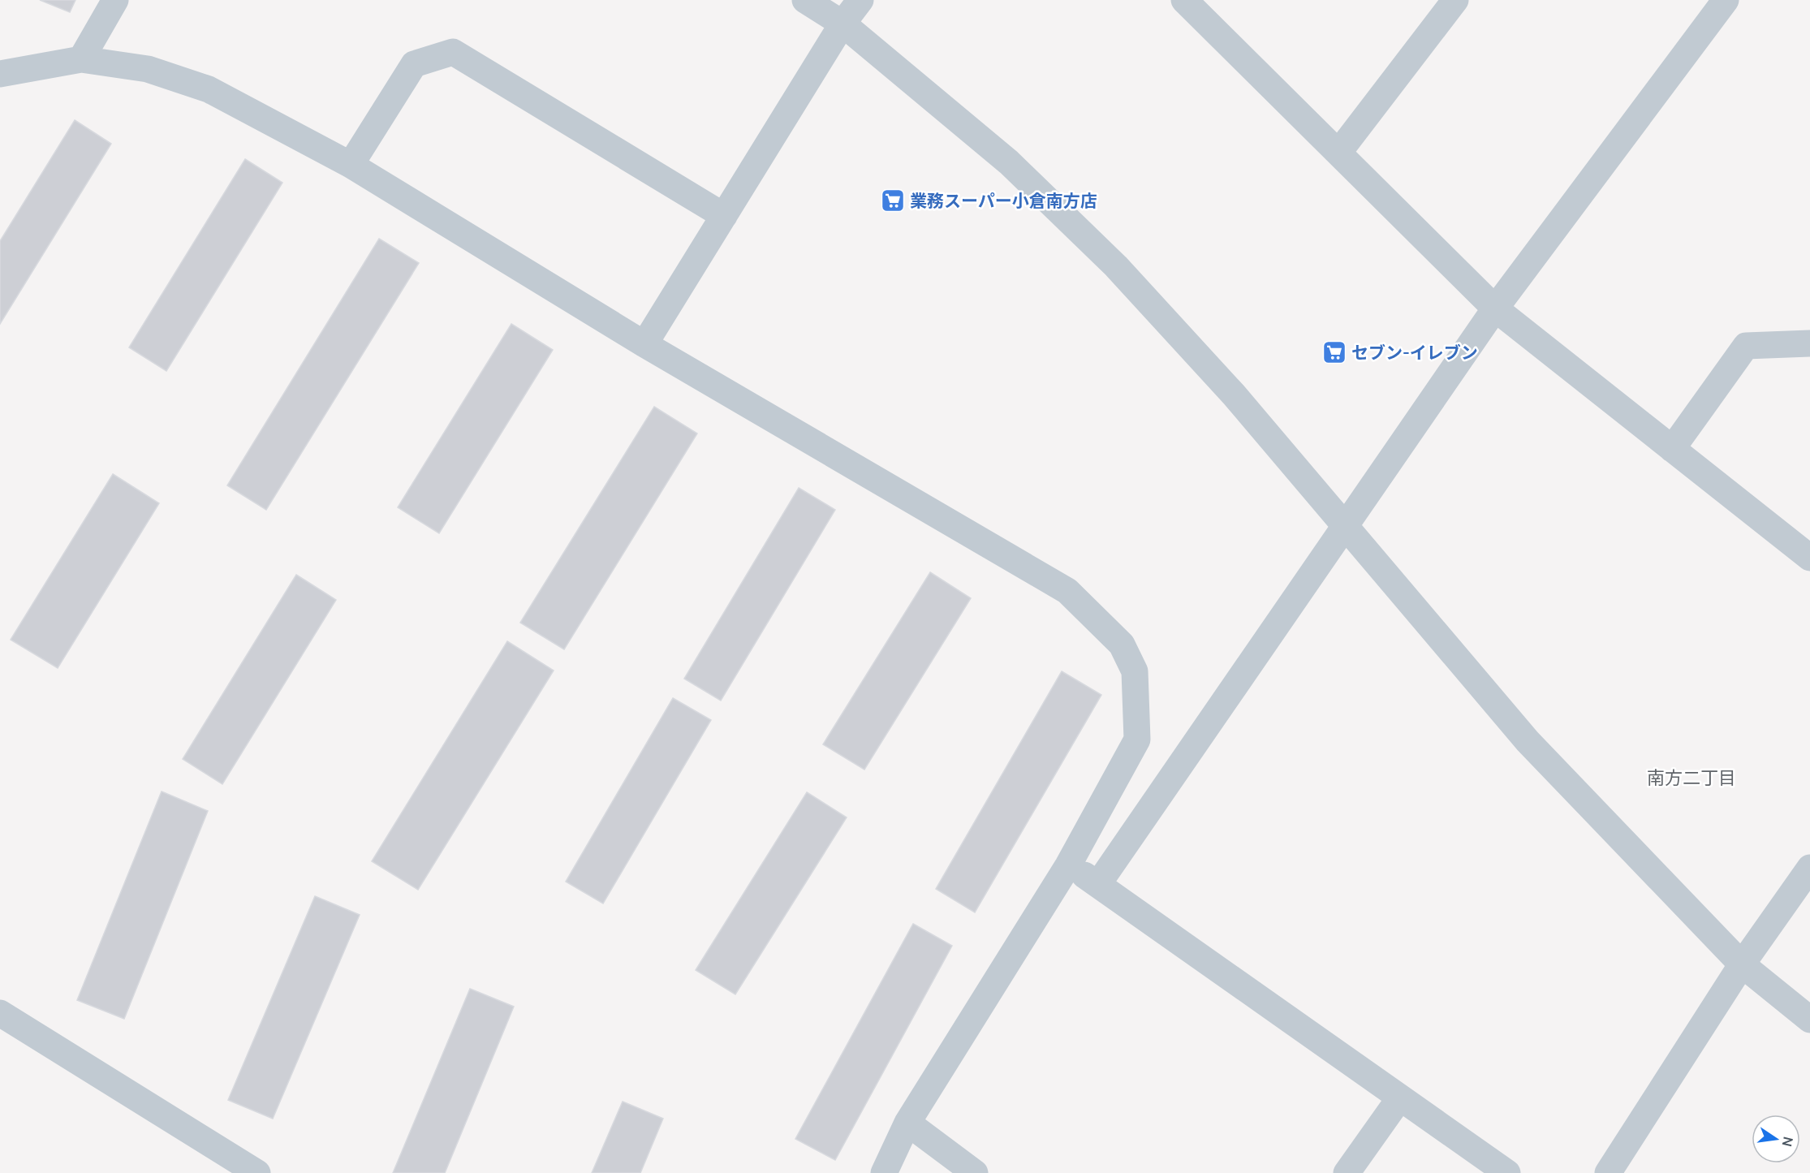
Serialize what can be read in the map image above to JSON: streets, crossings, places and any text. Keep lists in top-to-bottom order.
{
  "districts": ["南方二丁目"],
  "places": {
    "supermarket": ["業務スーパー小倉南方店", "セブン-イレブン"]
  },
  "north": "right"
}
